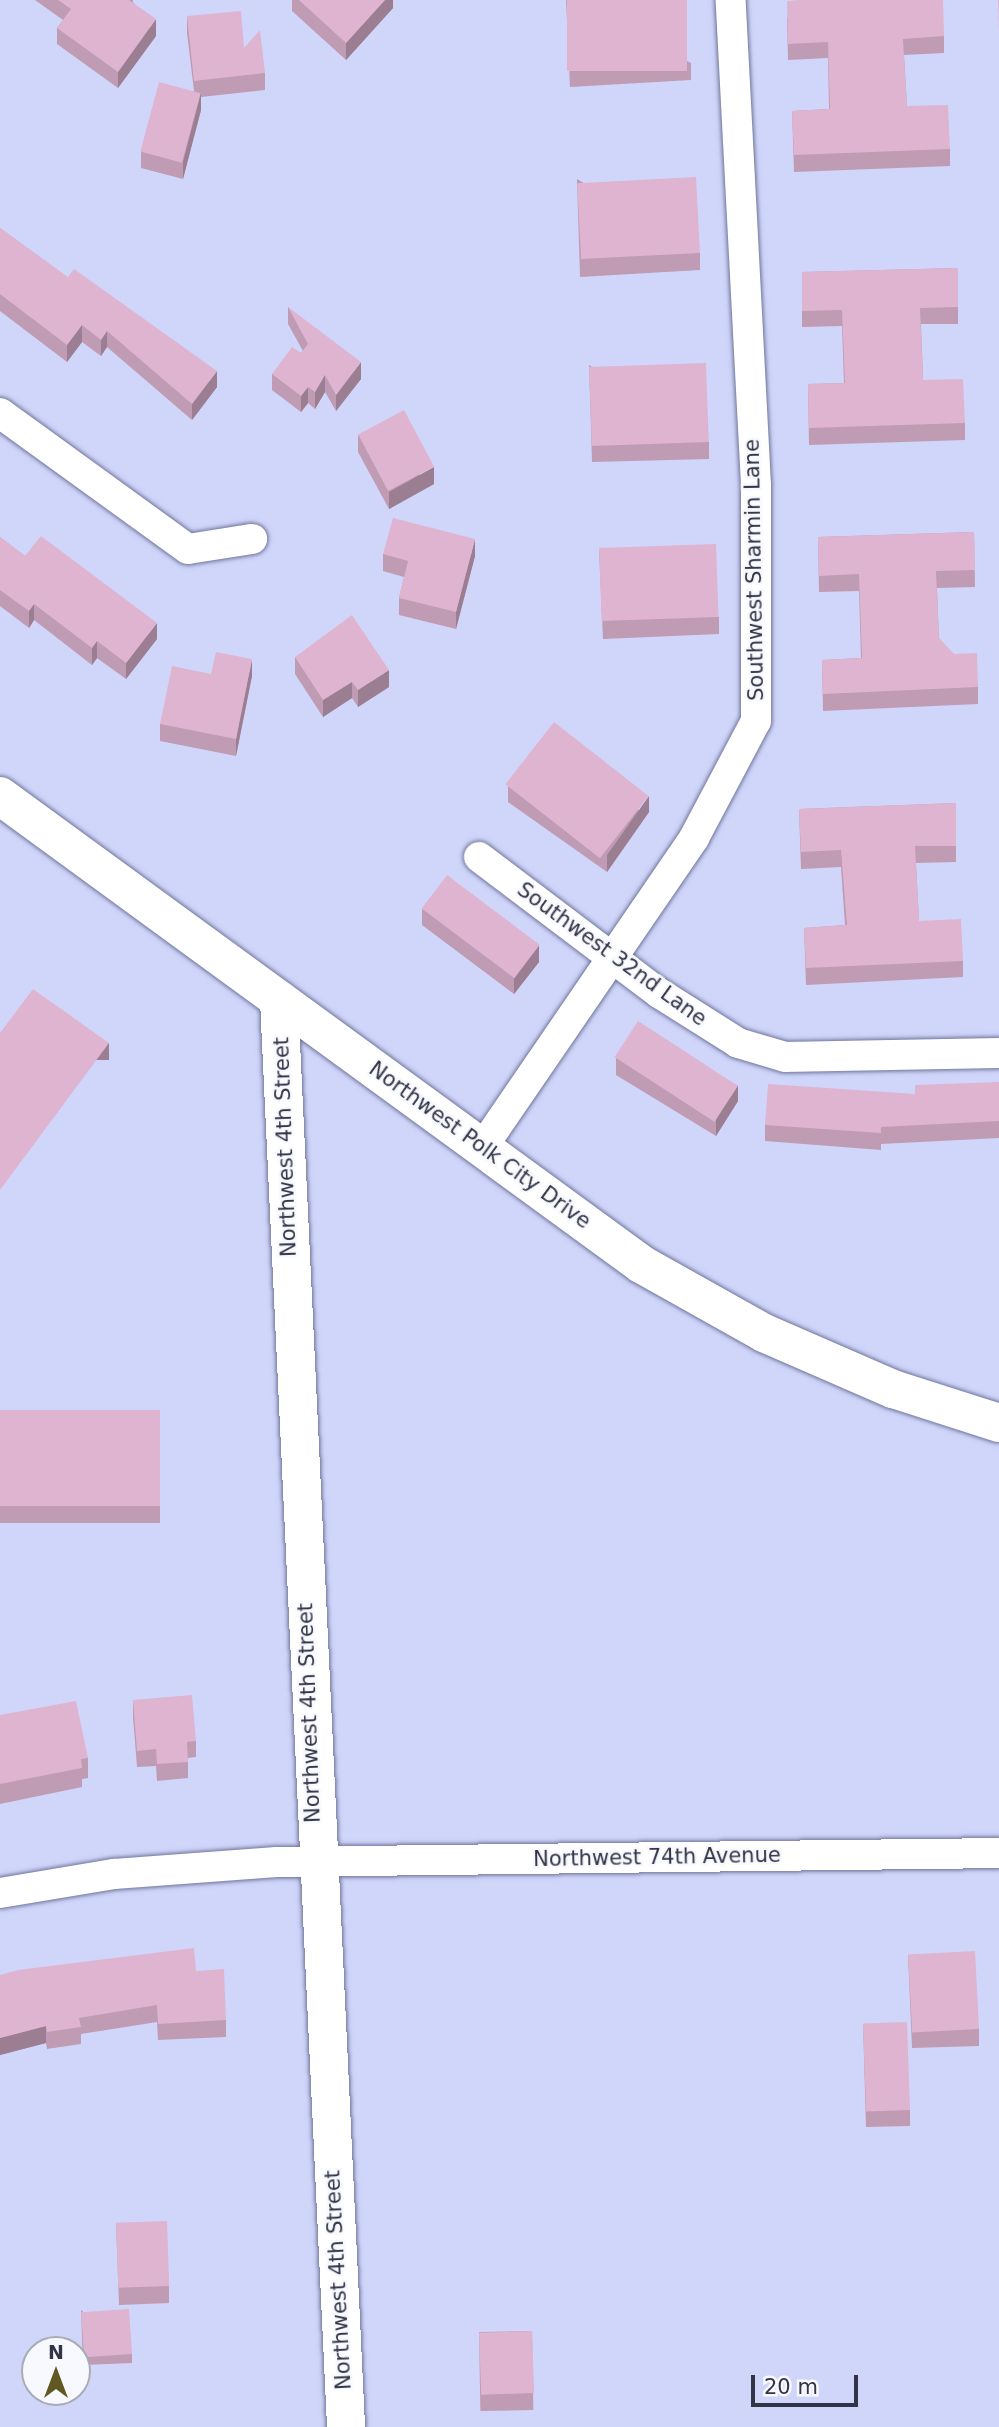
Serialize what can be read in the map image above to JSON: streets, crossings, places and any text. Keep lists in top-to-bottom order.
{
  "streets": {
    "street": [
      "Southwest Sharmin Lane",
      "Southwest 32nd Lane",
      "Northwest Polk City Drive",
      "Northwest 4th Street",
      "Northwest 74th Avenue"
    ]
  },
  "crossings": [
    ["Southwest Sharmin Lane", "Southwest 32nd Lane"],
    ["Southwest Sharmin Lane", "Northwest Polk City Drive"],
    ["Northwest Polk City Drive", "Northwest 4th Street"],
    ["Northwest 4th Street", "Northwest 74th Avenue"]
  ],
  "scale_bar": "20 m",
  "north": "top"
}
